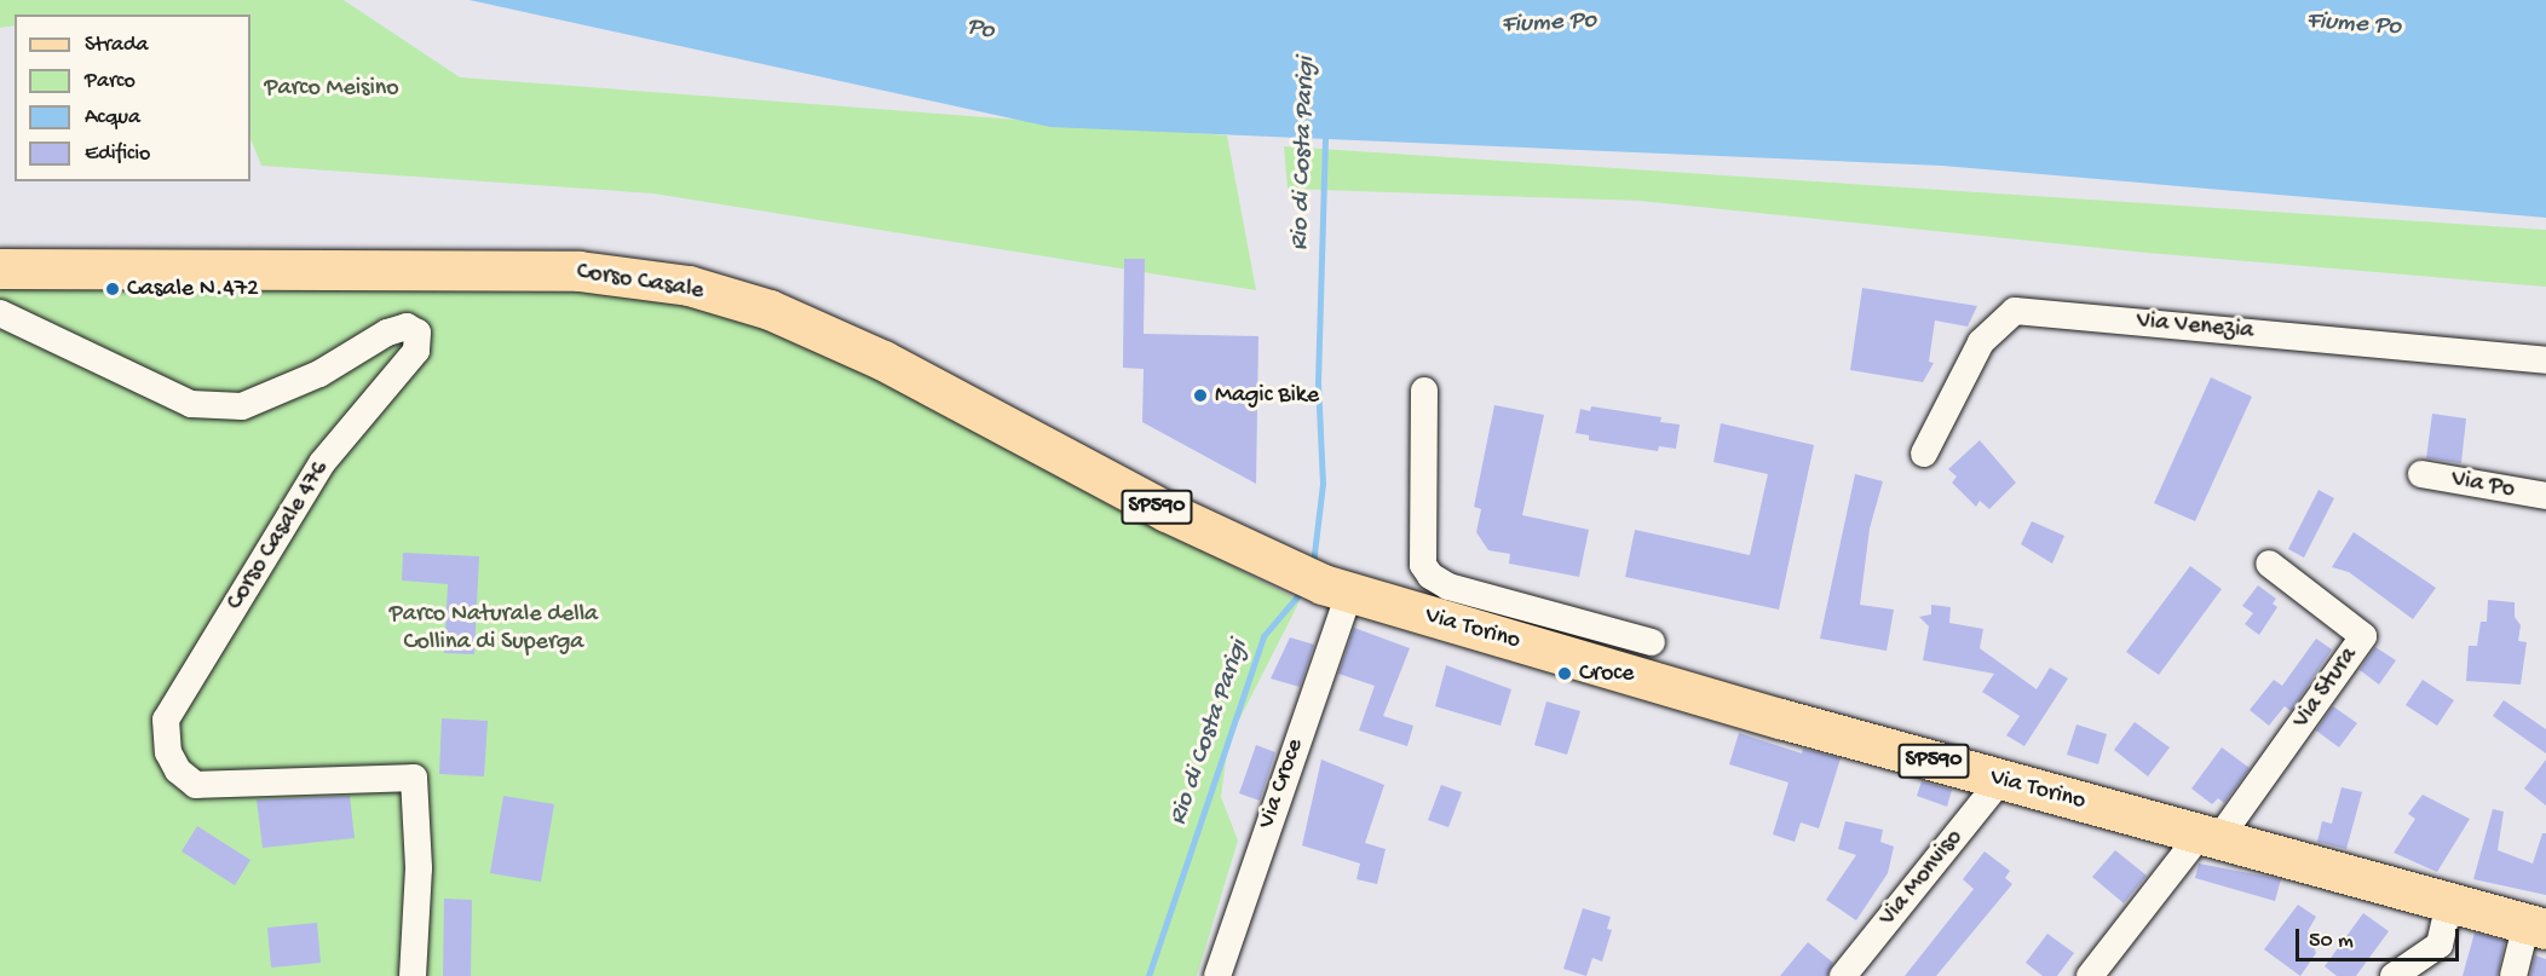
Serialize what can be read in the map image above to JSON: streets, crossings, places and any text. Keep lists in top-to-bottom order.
{
  "streets": {
    "main road": ["Corso Casale", "SP590", "Via Torino"],
    "street": [
      "Via Venezia",
      "Via Po",
      "Corso Casale 476",
      "Via Stura",
      "Via Croce",
      "Via Monviso"
    ]
  },
  "crossings": [
    ["Corso Casale", "Via Torino"],
    ["Corso Casale", "Via Croce"],
    ["Via Torino", "Via Stura"],
    ["Via Torino", "Via Croce"],
    ["Via Torino", "Via Monviso"]
  ],
  "water": ["Fiume Po", "Po", "Rio di Costa Parigi"],
  "parks": ["Parco Meisino", "Parco Naturale della Collina di Superga"],
  "places": ["Casale N.472", "Magic Bike", "Croce"],
  "legend": [
    "Strada",
    "Parco",
    "Acqua",
    "Edificio"
  ],
  "scale_bar": "50 m"
}
